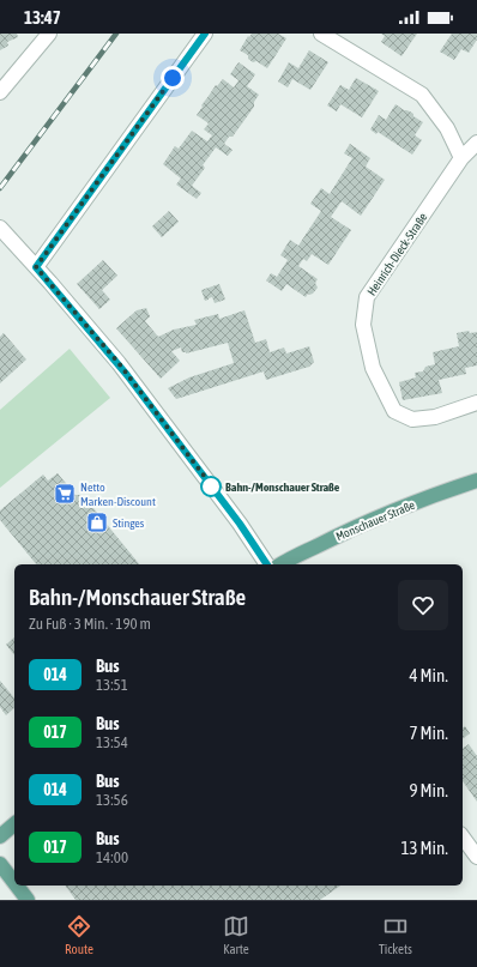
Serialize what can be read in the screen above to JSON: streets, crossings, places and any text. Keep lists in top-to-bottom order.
{
  "streets": {
    "main road": ["Monschauer Straße"],
    "street": ["Heinrich-Dieck-Straße"]
  },
  "places": {
    "other": ["Bahn-/Monschauer Straße"],
    "supermarket": ["Netto Marken-Discount"],
    "shop": ["Stinges"]
  },
  "lines": ["bus line 014"],
  "page": {
    "status": "13:47",
    "heading": ["Bahn-/Monschauer Straße", "Zu Fuß · 3 Min. · 190 m"],
    "list": [
      {
        "mark": "014",
        "name": "Bus",
        "note": "13:51",
        "value": "4 Min."
      },
      {
        "mark": "017",
        "name": "Bus",
        "note": "13:54",
        "value": "7 Min."
      },
      {
        "mark": "014",
        "name": "Bus",
        "note": "13:56",
        "value": "9 Min."
      },
      {
        "mark": "017",
        "name": "Bus",
        "note": "14:00",
        "value": "13 Min."
      }
    ],
    "tabs": ["Route", "Karte", "Tickets"]
  }
}
